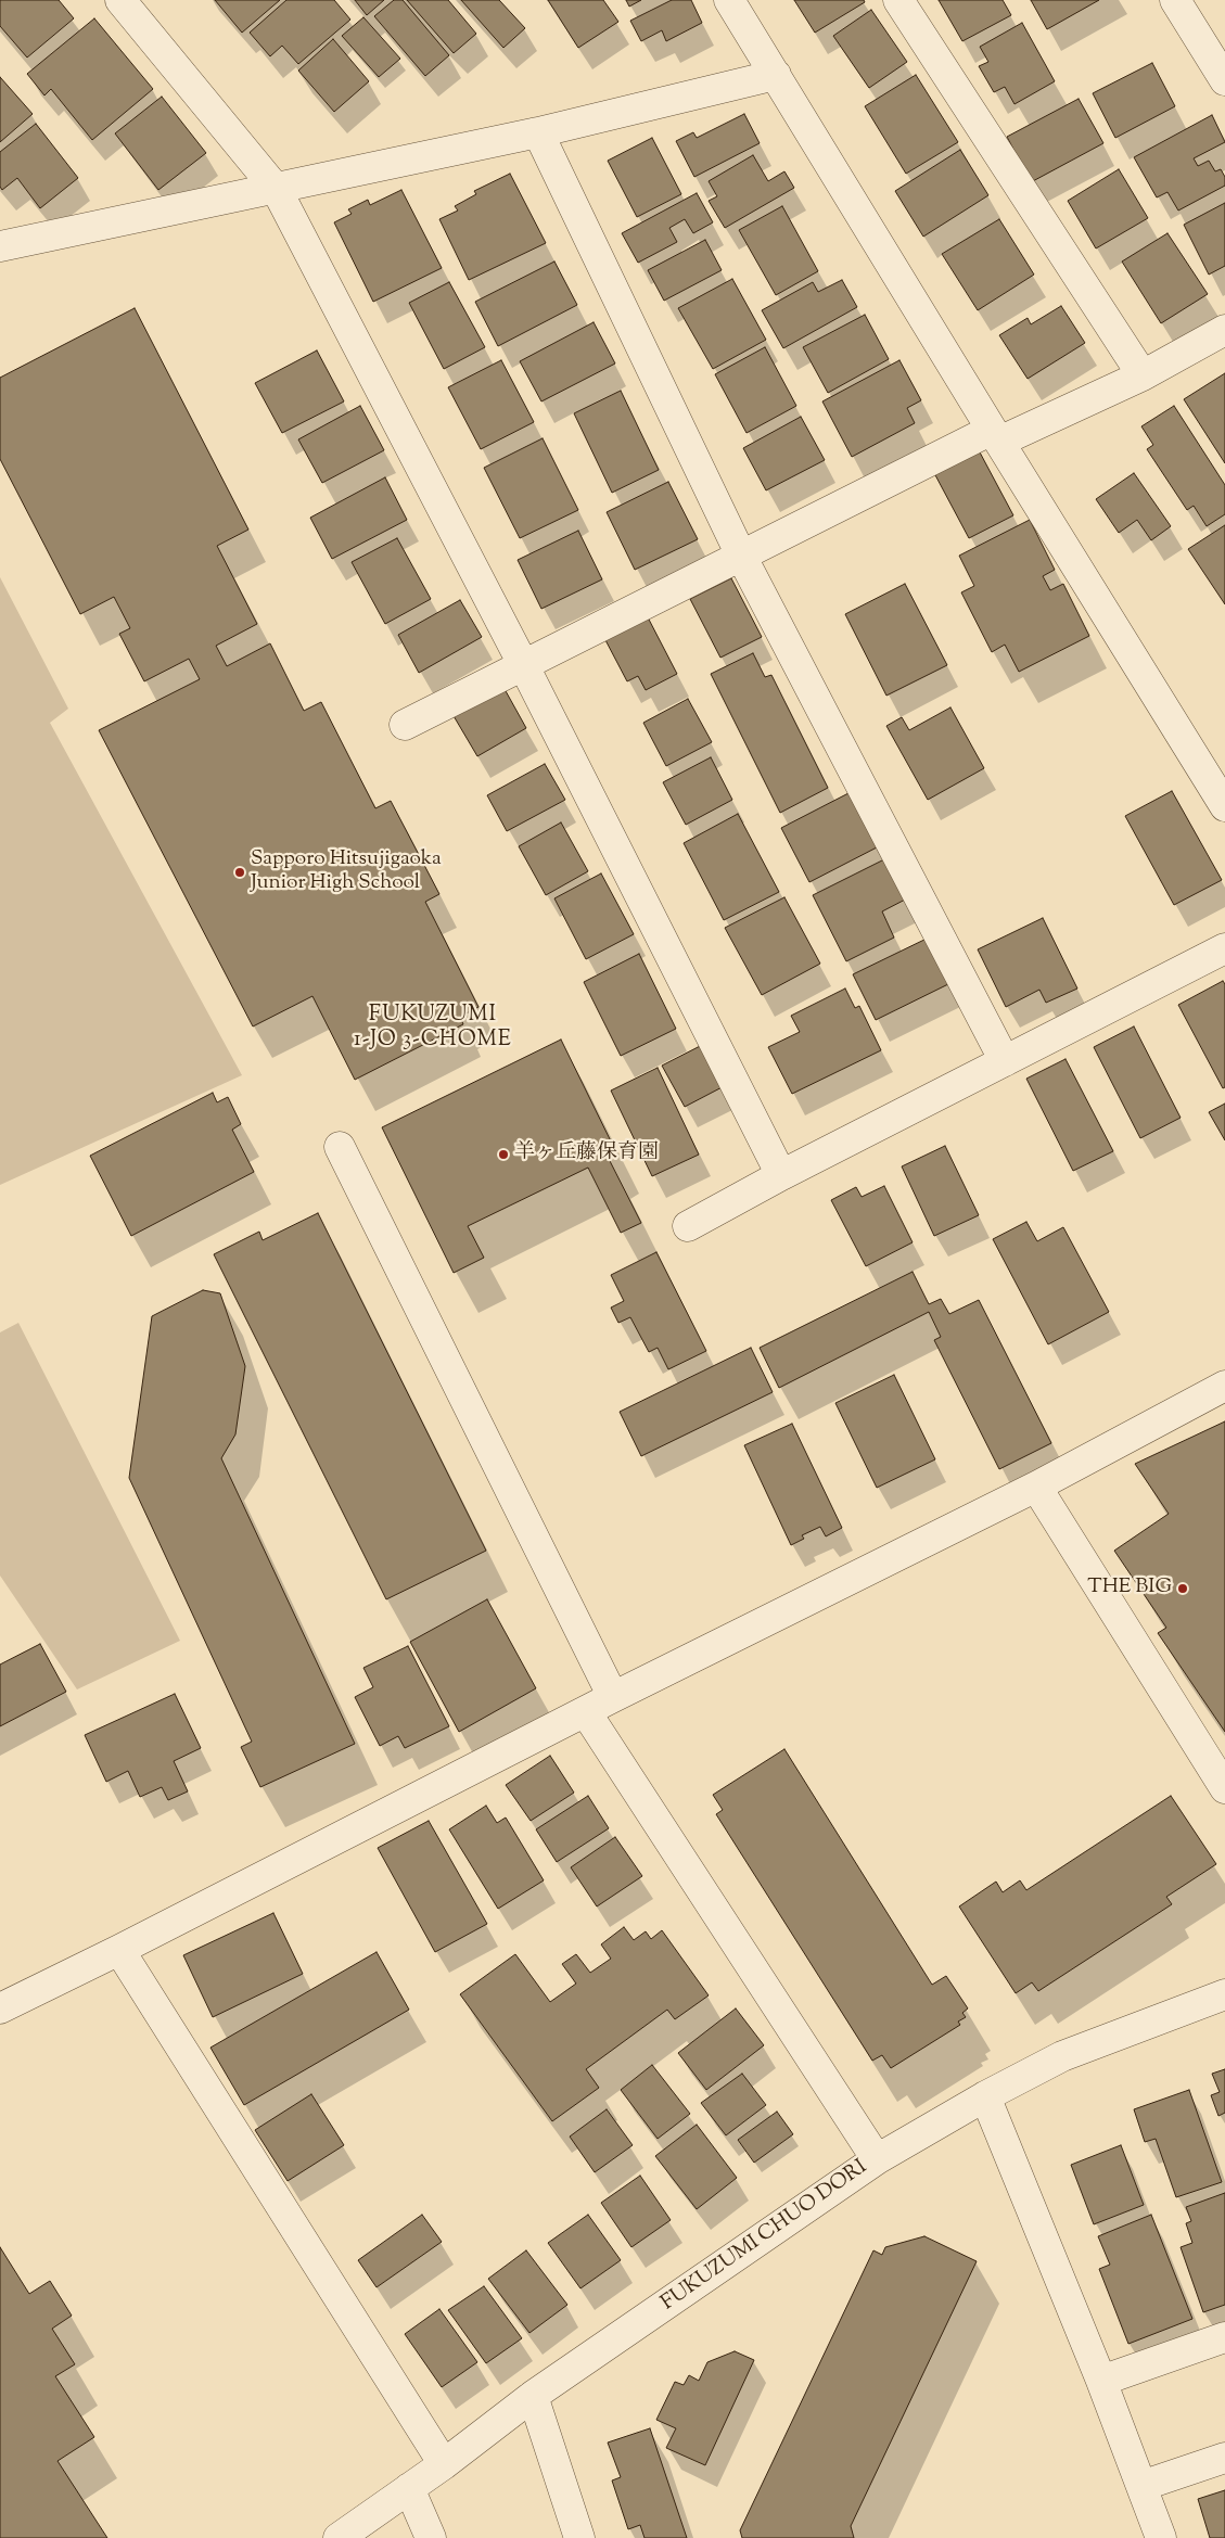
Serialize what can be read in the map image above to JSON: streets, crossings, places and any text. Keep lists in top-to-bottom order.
{
  "streets": {
    "street": ["FUKUZUMI CHUO DORI"]
  },
  "districts": ["FUKUZUMI 1-JO 3-CHOME"],
  "places": ["Sapporo Hitsujigaoka Junior High School", "羊ヶ丘藤保育園", "THE BIG"]
}
